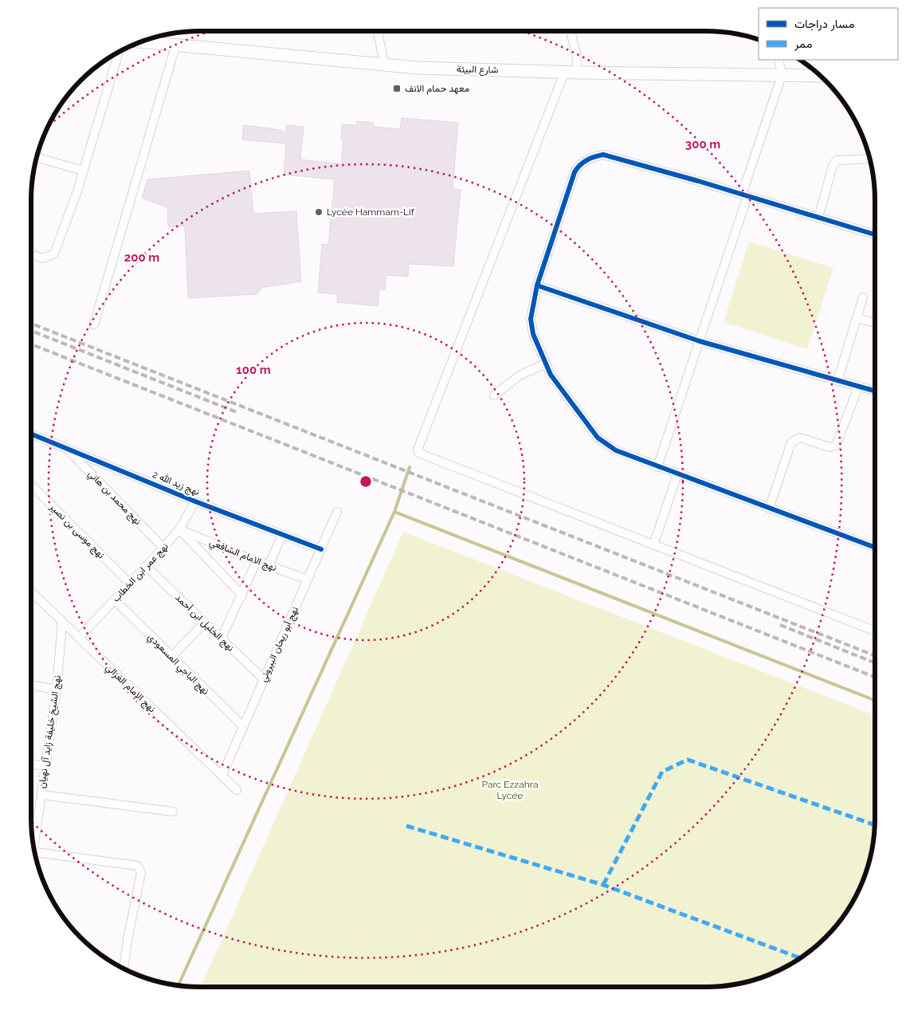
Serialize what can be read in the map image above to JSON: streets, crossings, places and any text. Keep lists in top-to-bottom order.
{
  "streets": {
    "main road": ["شارع البيئة"],
    "street": [
      "نهج زيد الله 2",
      "نهج محمد بن هاني",
      "نهج موسى بن نصير",
      "نهج الامام الشافعي",
      "نهج عمر ابن الخطاب",
      "نهج الخليل ابن أحمد",
      "نهج أبو ريحان البيروني",
      "نهج الباجي المسعودي",
      "نهج الإمام الغزالي",
      "نهج الشيخ خليفة زايد آل نهيان"
    ]
  },
  "crossings": [
    ["نهج زيد الله 2", "نهج محمد بن هاني"],
    ["نهج زيد الله 2", "نهج عمر ابن الخطاب"],
    ["نهج زيد الله 2", "نهج أبو ريحان البيروني"],
    ["نهج محمد بن هاني", "نهج عمر ابن الخطاب"],
    ["نهج موسى بن نصير", "نهج عمر ابن الخطاب"],
    ["نهج الامام الشافعي", "نهج عمر ابن الخطاب"],
    ["نهج الامام الشافعي", "نهج أبو ريحان البيروني"],
    ["نهج عمر ابن الخطاب", "نهج الخليل ابن أحمد"],
    ["نهج عمر ابن الخطاب", "نهج الباجي المسعودي"],
    ["نهج عمر ابن الخطاب", "نهج الإمام الغزالي"],
    ["نهج الخليل ابن أحمد", "نهج أبو ريحان البيروني"],
    ["نهج أبو ريحان البيروني", "نهج الباجي المسعودي"],
    ["نهج أبو ريحان البيروني", "نهج الإمام الغزالي"],
    ["نهج الإمام الغزالي", "نهج الشيخ خليفة زايد آل نهيان"]
  ],
  "parks": ["Parc Ezzahra Lycée"],
  "places": {
    "transit": ["معهد حمام الانف"],
    "other": ["Lycée Hammam-Lif"]
  },
  "legend": ["مسار دراجات", "ممر"],
  "rings": ["300 m", "200 m", "100 m"]
}
